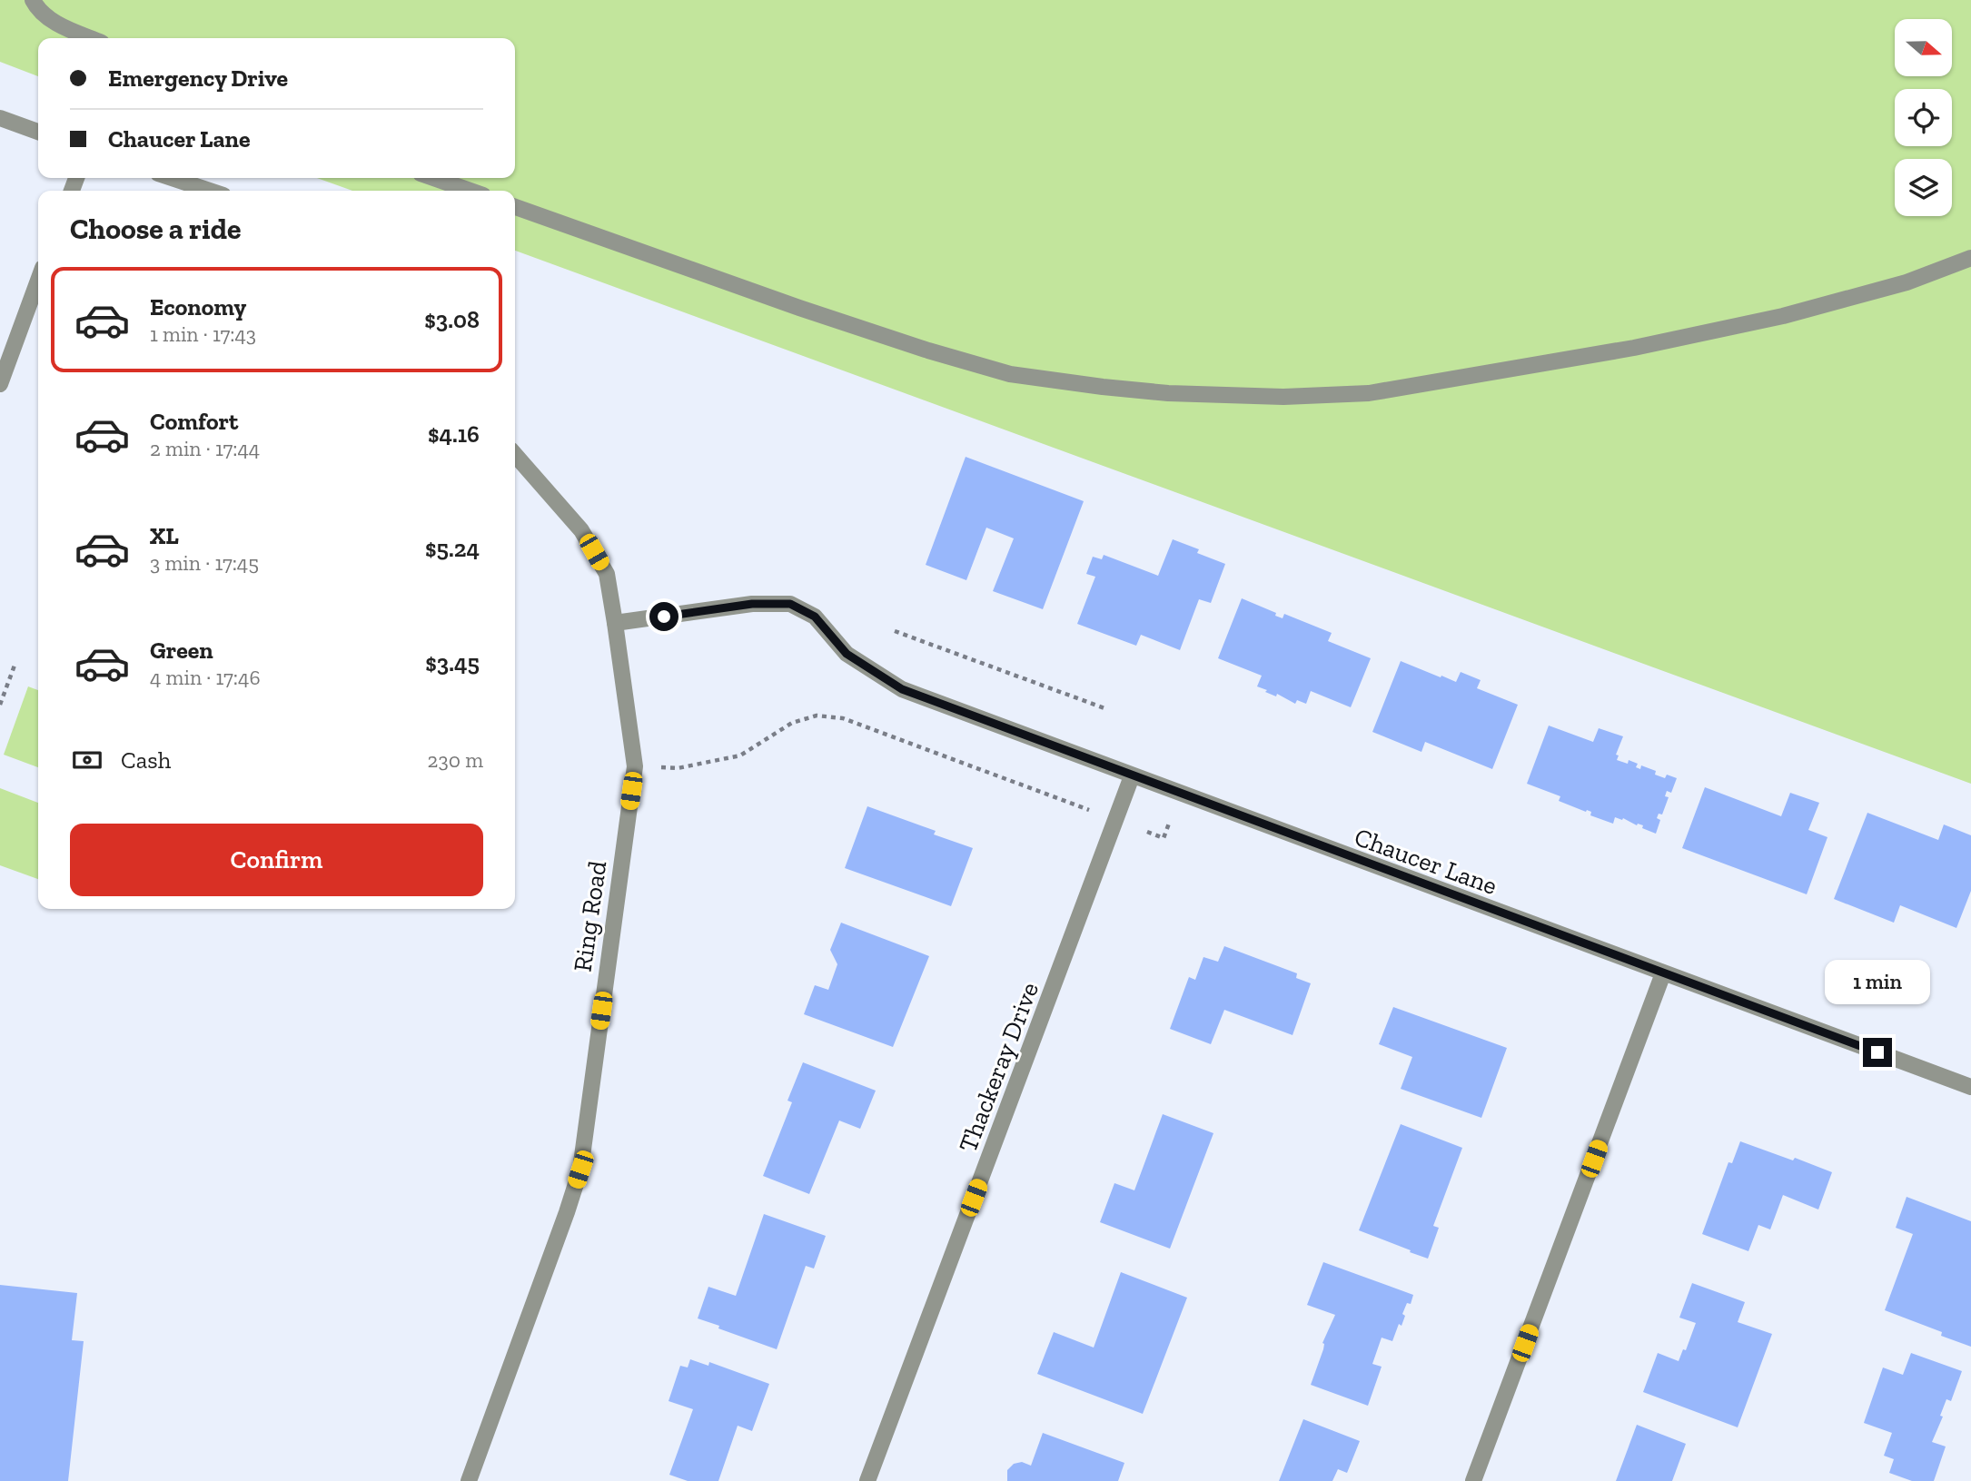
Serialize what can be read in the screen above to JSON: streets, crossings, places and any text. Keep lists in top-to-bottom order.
{
  "streets": {
    "street": ["Chaucer Lane", "Ring Road", "Thackeray Drive"]
  },
  "crossings": [
    ["Chaucer Lane", "Ring Road"],
    ["Chaucer Lane", "Thackeray Drive"]
  ],
  "north": "right",
  "page": {
    "banner": ["Emergency Drive", "Chaucer Lane"],
    "heading": "Choose a ride",
    "list": [
      {
        "name": "Economy",
        "note": "1 min · 17:43",
        "value": "$3.08"
      },
      {
        "name": "Comfort",
        "note": "2 min · 17:44",
        "value": "$4.16"
      },
      {
        "name": "XL",
        "note": "3 min · 17:45",
        "value": "$5.24"
      },
      {
        "name": "Green",
        "note": "4 min · 17:46",
        "value": "$3.45"
      }
    ],
    "pay": ["Cash", "230 m"],
    "buttons": "Confirm",
    "bubble": "1 min"
  }
}
